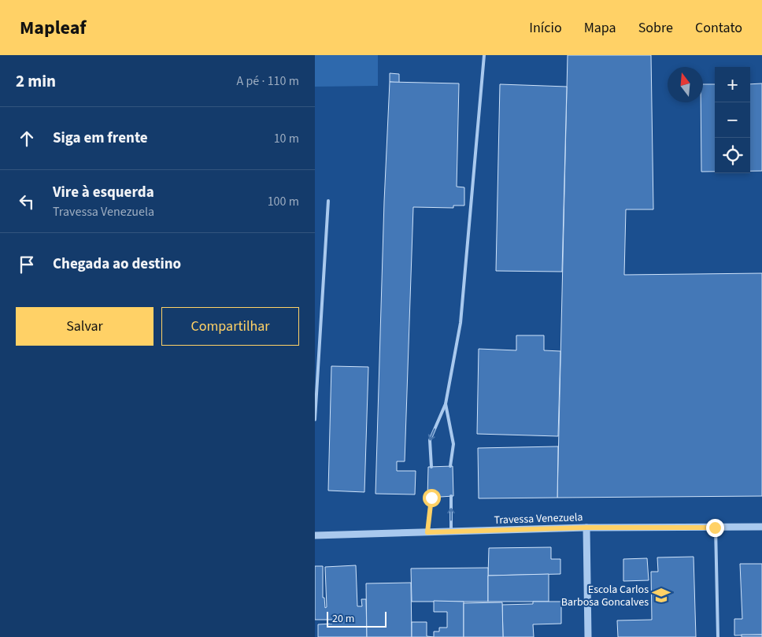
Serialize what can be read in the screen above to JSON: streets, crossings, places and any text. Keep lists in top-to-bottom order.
{
  "streets": {
    "street": ["Travessa Venezuela"]
  },
  "places": {
    "school or university": ["Escola Carlos Barbosa Goncalves"]
  },
  "scale_bar": "20 m",
  "north": "top",
  "page": {
    "header": "Mapleaf",
    "nav": [
      "Início",
      "Mapa",
      "Sobre",
      "Contato"
    ],
    "heading": ["2 min", "A pé · 110 m"],
    "map_buttons": ["+", "−"],
    "list": [
      ["Siga em frente", "10 m"],
      ["Vire à esquerda", "Travessa Venezuela", "100 m"],
      "Chegada ao destino"
    ],
    "buttons": ["Salvar", "Compartilhar"],
    "scale": "20 m"
  }
}
